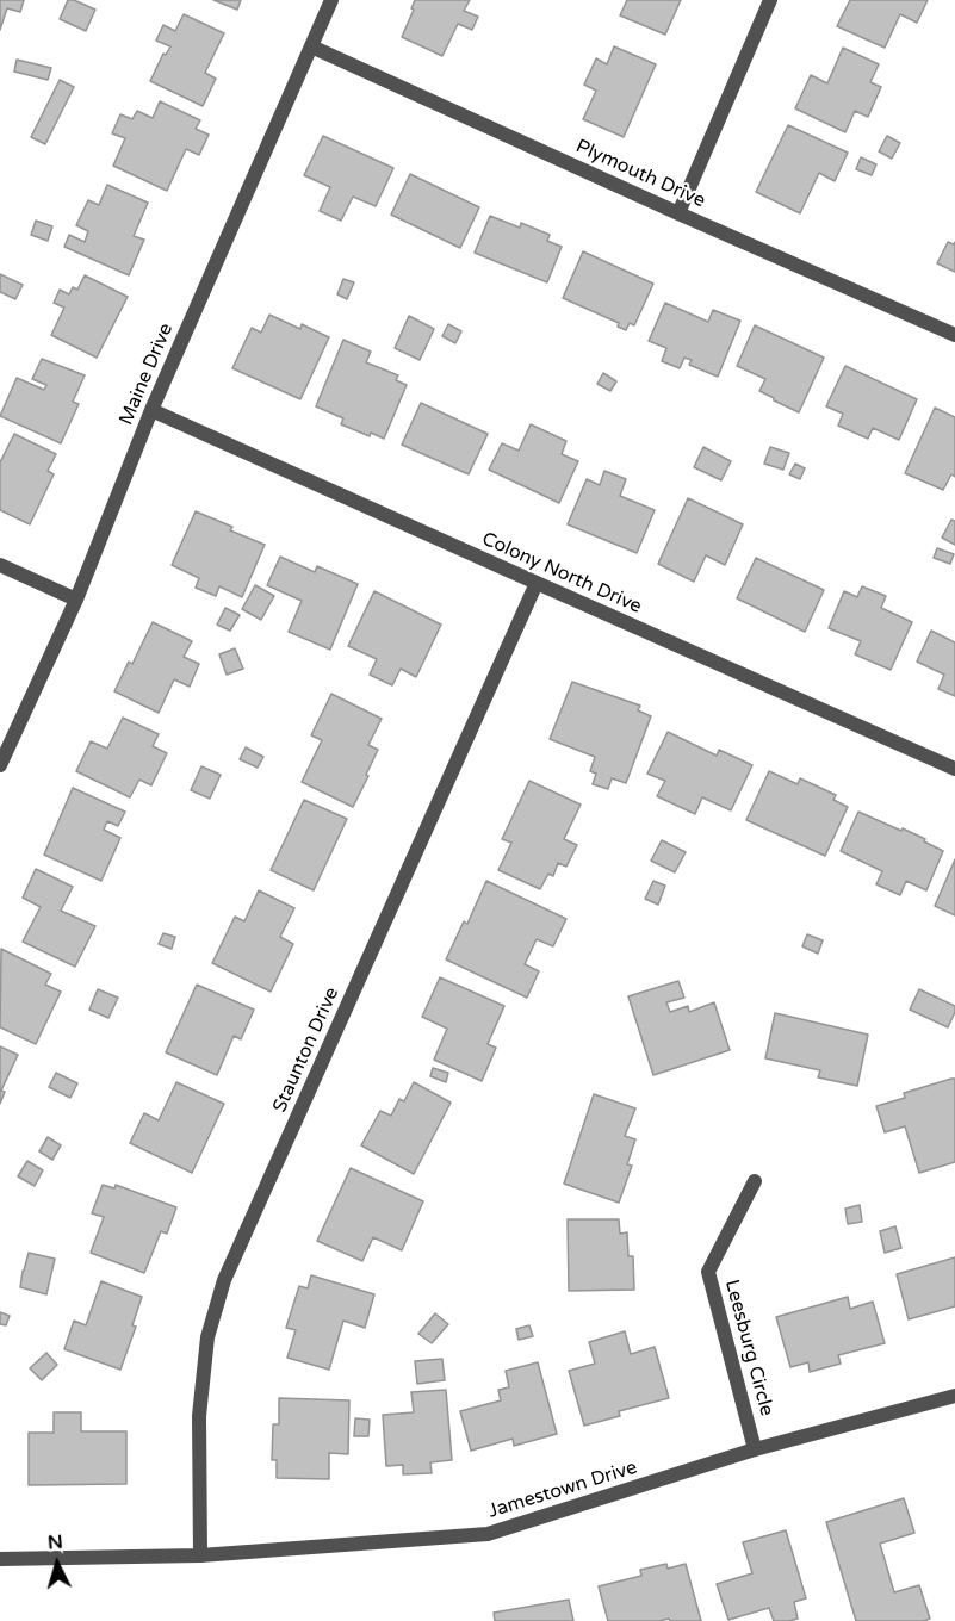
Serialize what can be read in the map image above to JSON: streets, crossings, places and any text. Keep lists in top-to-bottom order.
{
  "streets": {
    "street": [
      "Plymouth Drive",
      "Maine Drive",
      "Colony North Drive",
      "Staunton Drive",
      "Leesburg Circle",
      "Jamestown Drive"
    ]
  },
  "crossings": [
    ["Plymouth Drive", "Maine Drive"],
    ["Maine Drive", "Colony North Drive"],
    ["Colony North Drive", "Staunton Drive"],
    ["Staunton Drive", "Jamestown Drive"],
    ["Leesburg Circle", "Jamestown Drive"]
  ],
  "north": "top"
}
